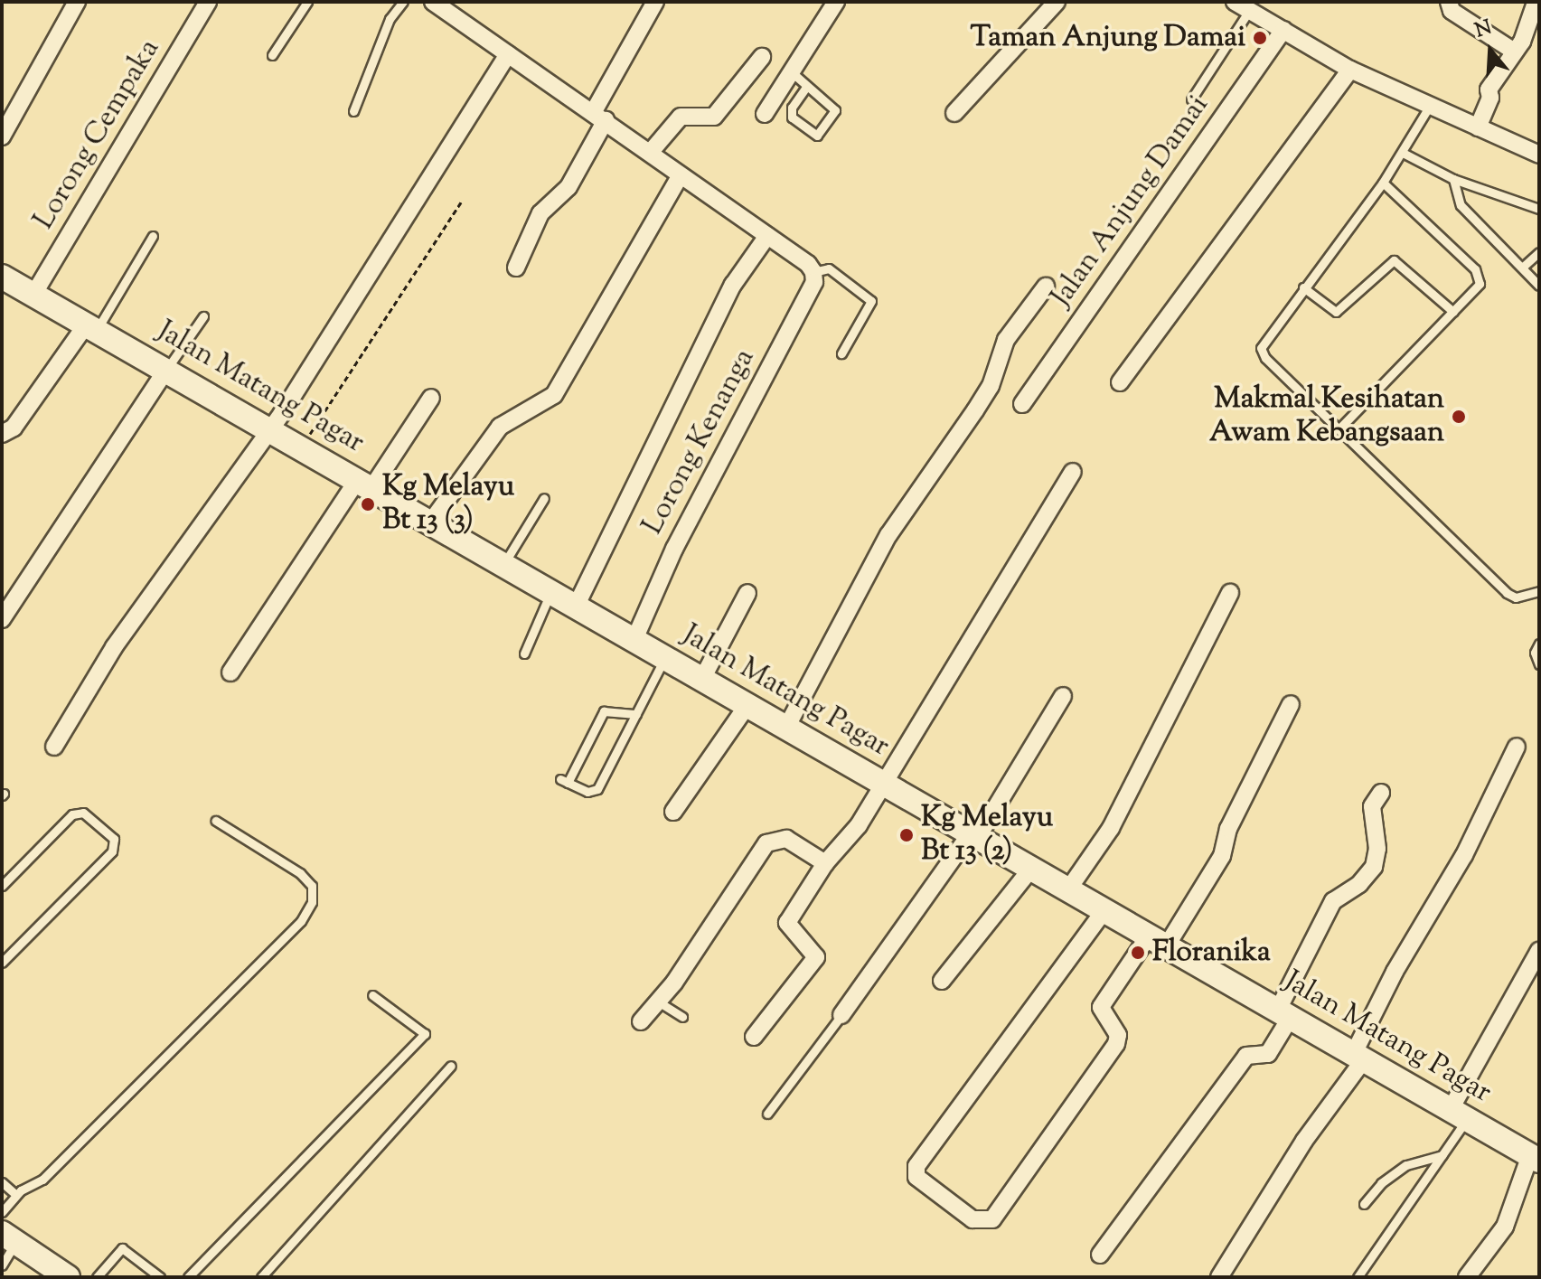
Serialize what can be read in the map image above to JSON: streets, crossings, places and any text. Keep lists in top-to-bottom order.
{
  "streets": {
    "main road": ["Jalan Matang Pagar"],
    "street": ["Lorong Cempaka", "Jalan Anjung Damai", "Lorong Kenanga"]
  },
  "crossings": [
    ["Lorong Cempaka", "Jalan Matang Pagar"],
    ["Jalan Matang Pagar", "Lorong Kenanga"]
  ],
  "places": [
    "Taman Anjung Damai",
    "Makmal Kesihatan Awam Kebangsaan",
    "Kg Melayu Bt 13 (3)",
    "Kg Melayu Bt 13 (2)",
    "Floranika"
  ],
  "north": "top"
}
